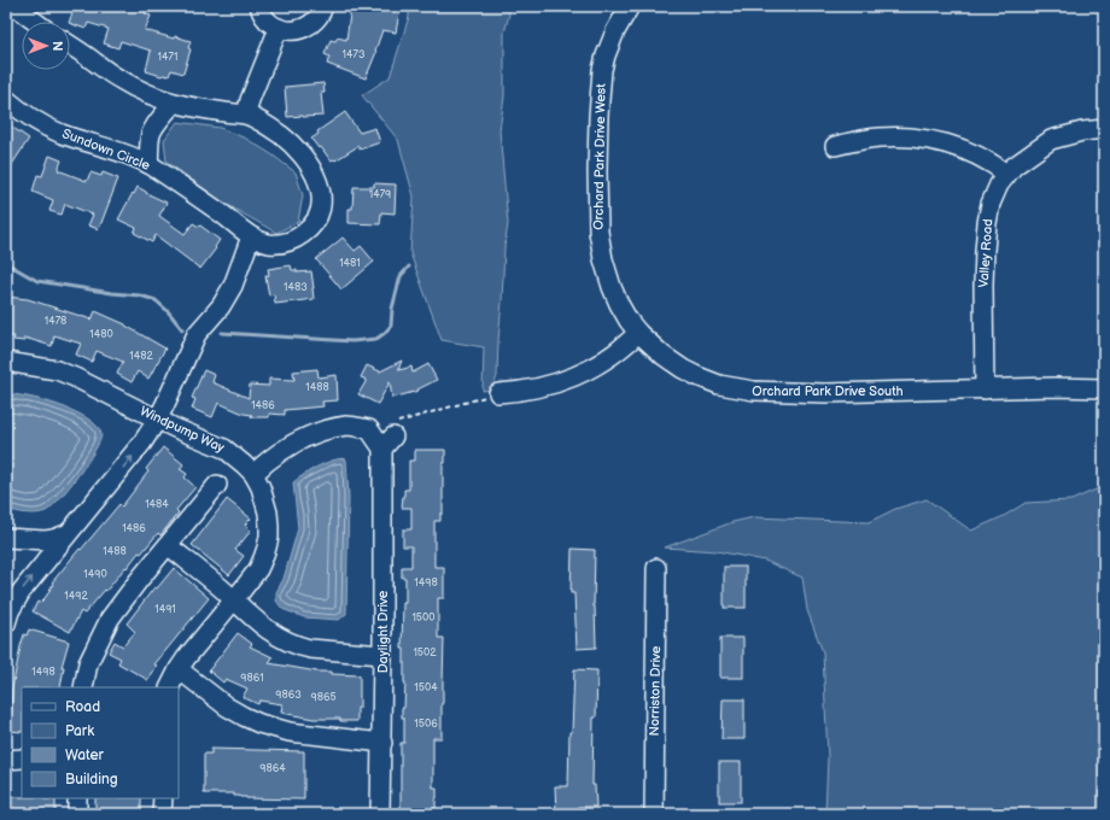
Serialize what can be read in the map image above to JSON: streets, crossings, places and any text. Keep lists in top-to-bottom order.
{
  "streets": {
    "street": [
      "Sundown Circle",
      "Orchard Park Drive West",
      "Valley Road",
      "Orchard Park Drive South",
      "Windpump Way",
      "Daylight Drive",
      "Norriston Drive"
    ]
  },
  "crossings": [
    ["Orchard Park Drive West", "Orchard Park Drive South"],
    ["Valley Road", "Orchard Park Drive South"]
  ],
  "house_numbers": [
    "1473",
    "1471",
    "1479",
    "1481",
    "1483",
    "1478",
    "1480",
    "1482",
    "1488",
    "1486",
    "1484",
    "1486",
    "1488",
    "1490",
    "1498",
    "1492",
    "1491",
    "1500",
    "1502",
    "1498",
    "9861",
    "1504",
    "9863",
    "9865",
    "1506",
    "9864"
  ],
  "legend": [
    "Road",
    "Park",
    "Water",
    "Building"
  ],
  "north": "right"
}
